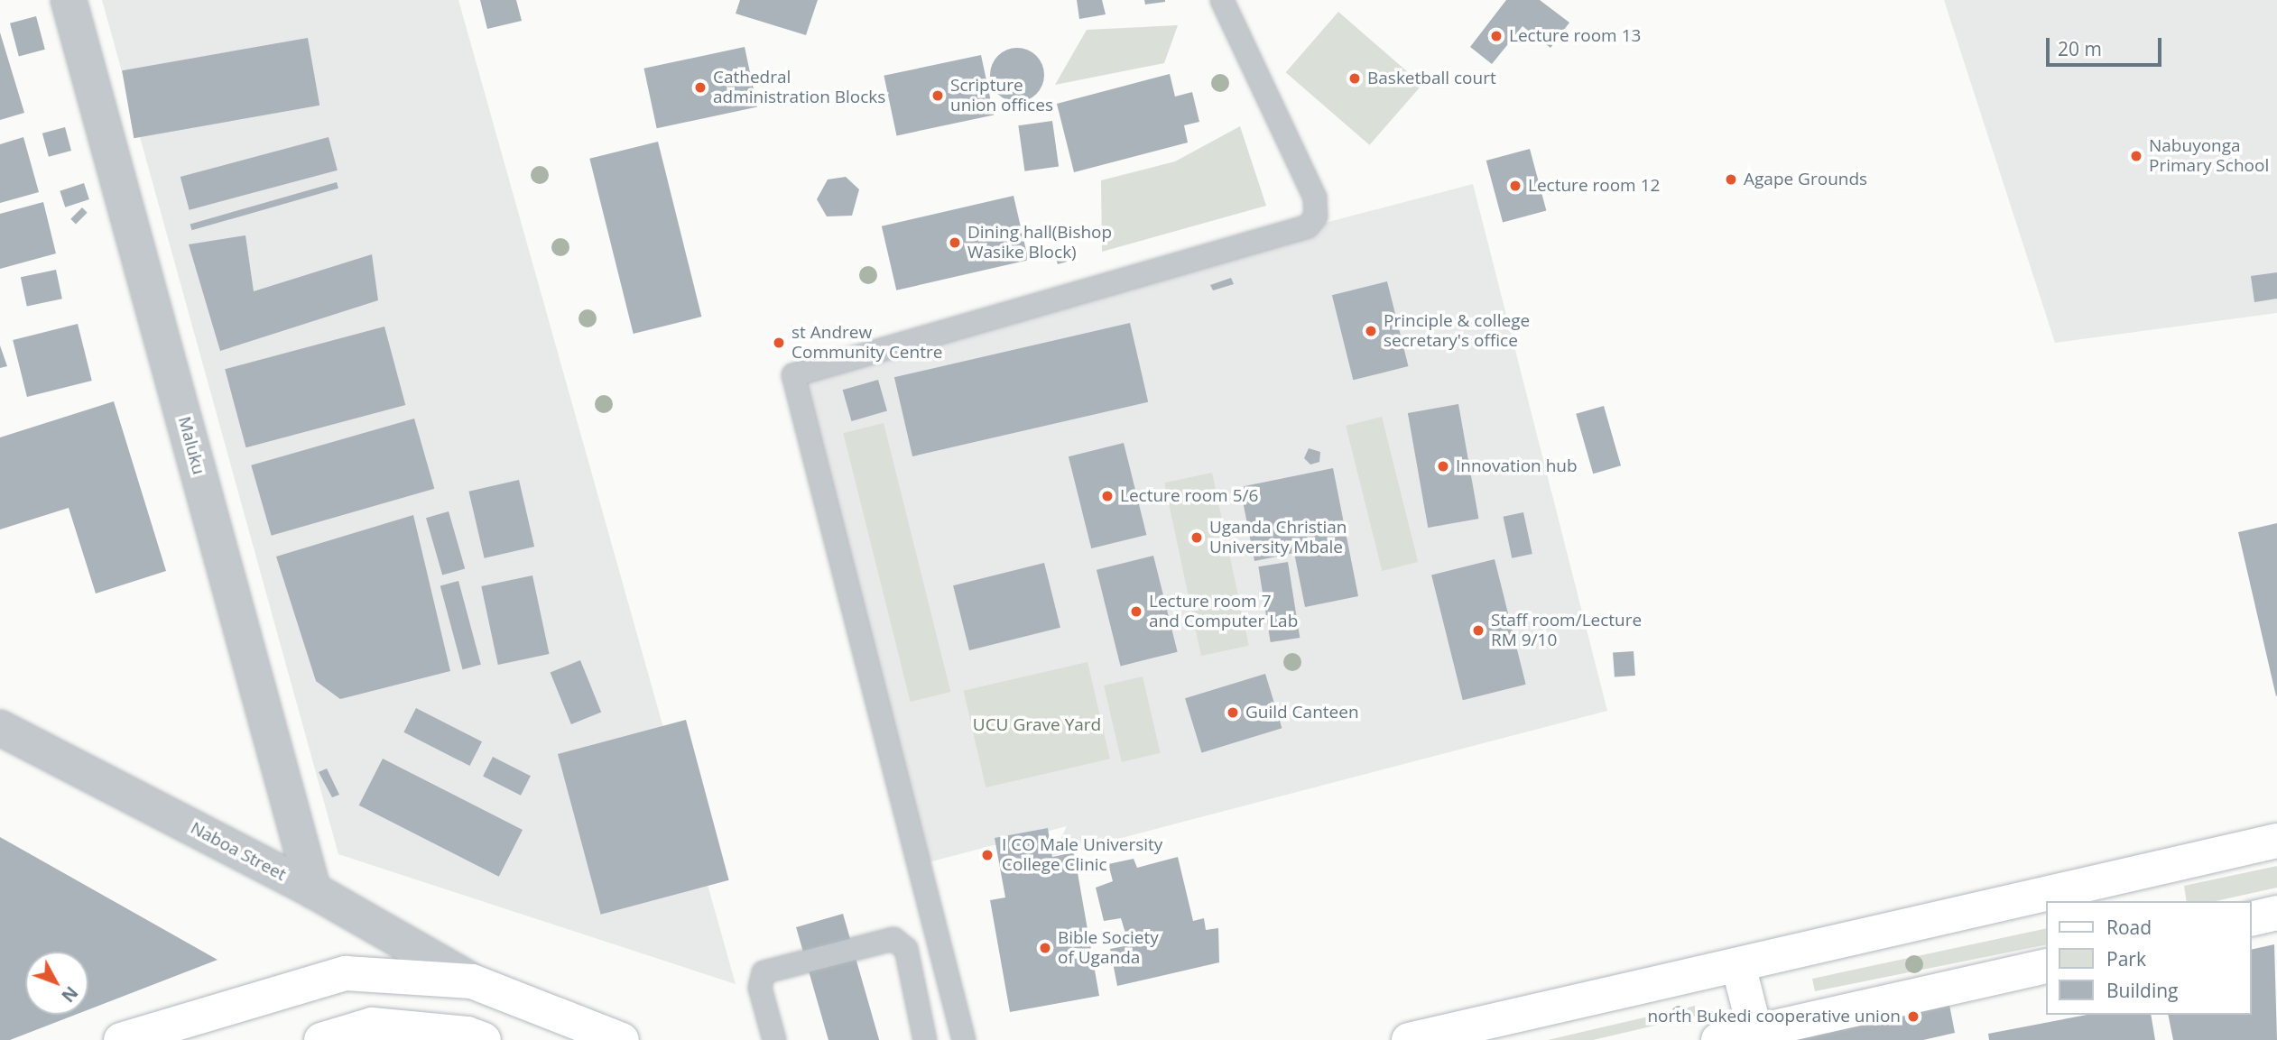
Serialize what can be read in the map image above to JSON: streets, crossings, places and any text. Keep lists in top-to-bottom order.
{
  "streets": {
    "street": ["Maluku", "Naboa Street"]
  },
  "crossings": [
    ["Maluku", "Naboa Street"]
  ],
  "parks": ["UCU Grave Yard"],
  "places": [
    "Lecture room 13",
    "Basketball court",
    "Cathedral administration Blocks",
    "Scripture union offices",
    "Nabuyonga Primary School",
    "Agape Grounds",
    "Lecture room 12",
    "Dining hall(Bishop Wasike Block)",
    "Principle & college secretary's office",
    "st Andrew Community Centre",
    "Innovation hub",
    "Lecture room 5/6",
    "Uganda Christian University Mbale",
    "Lecture room 7 and Computer Lab",
    "Staff room/Lecture RM 9/10",
    "Guild Canteen",
    "I CO Male University College Clinic",
    "Bible Society of Uganda",
    "north Bukedi cooperative union"
  ],
  "legend": ["Road", "Park", "Building"],
  "scale_bar": "20 m",
  "north": "bottom right"
}
